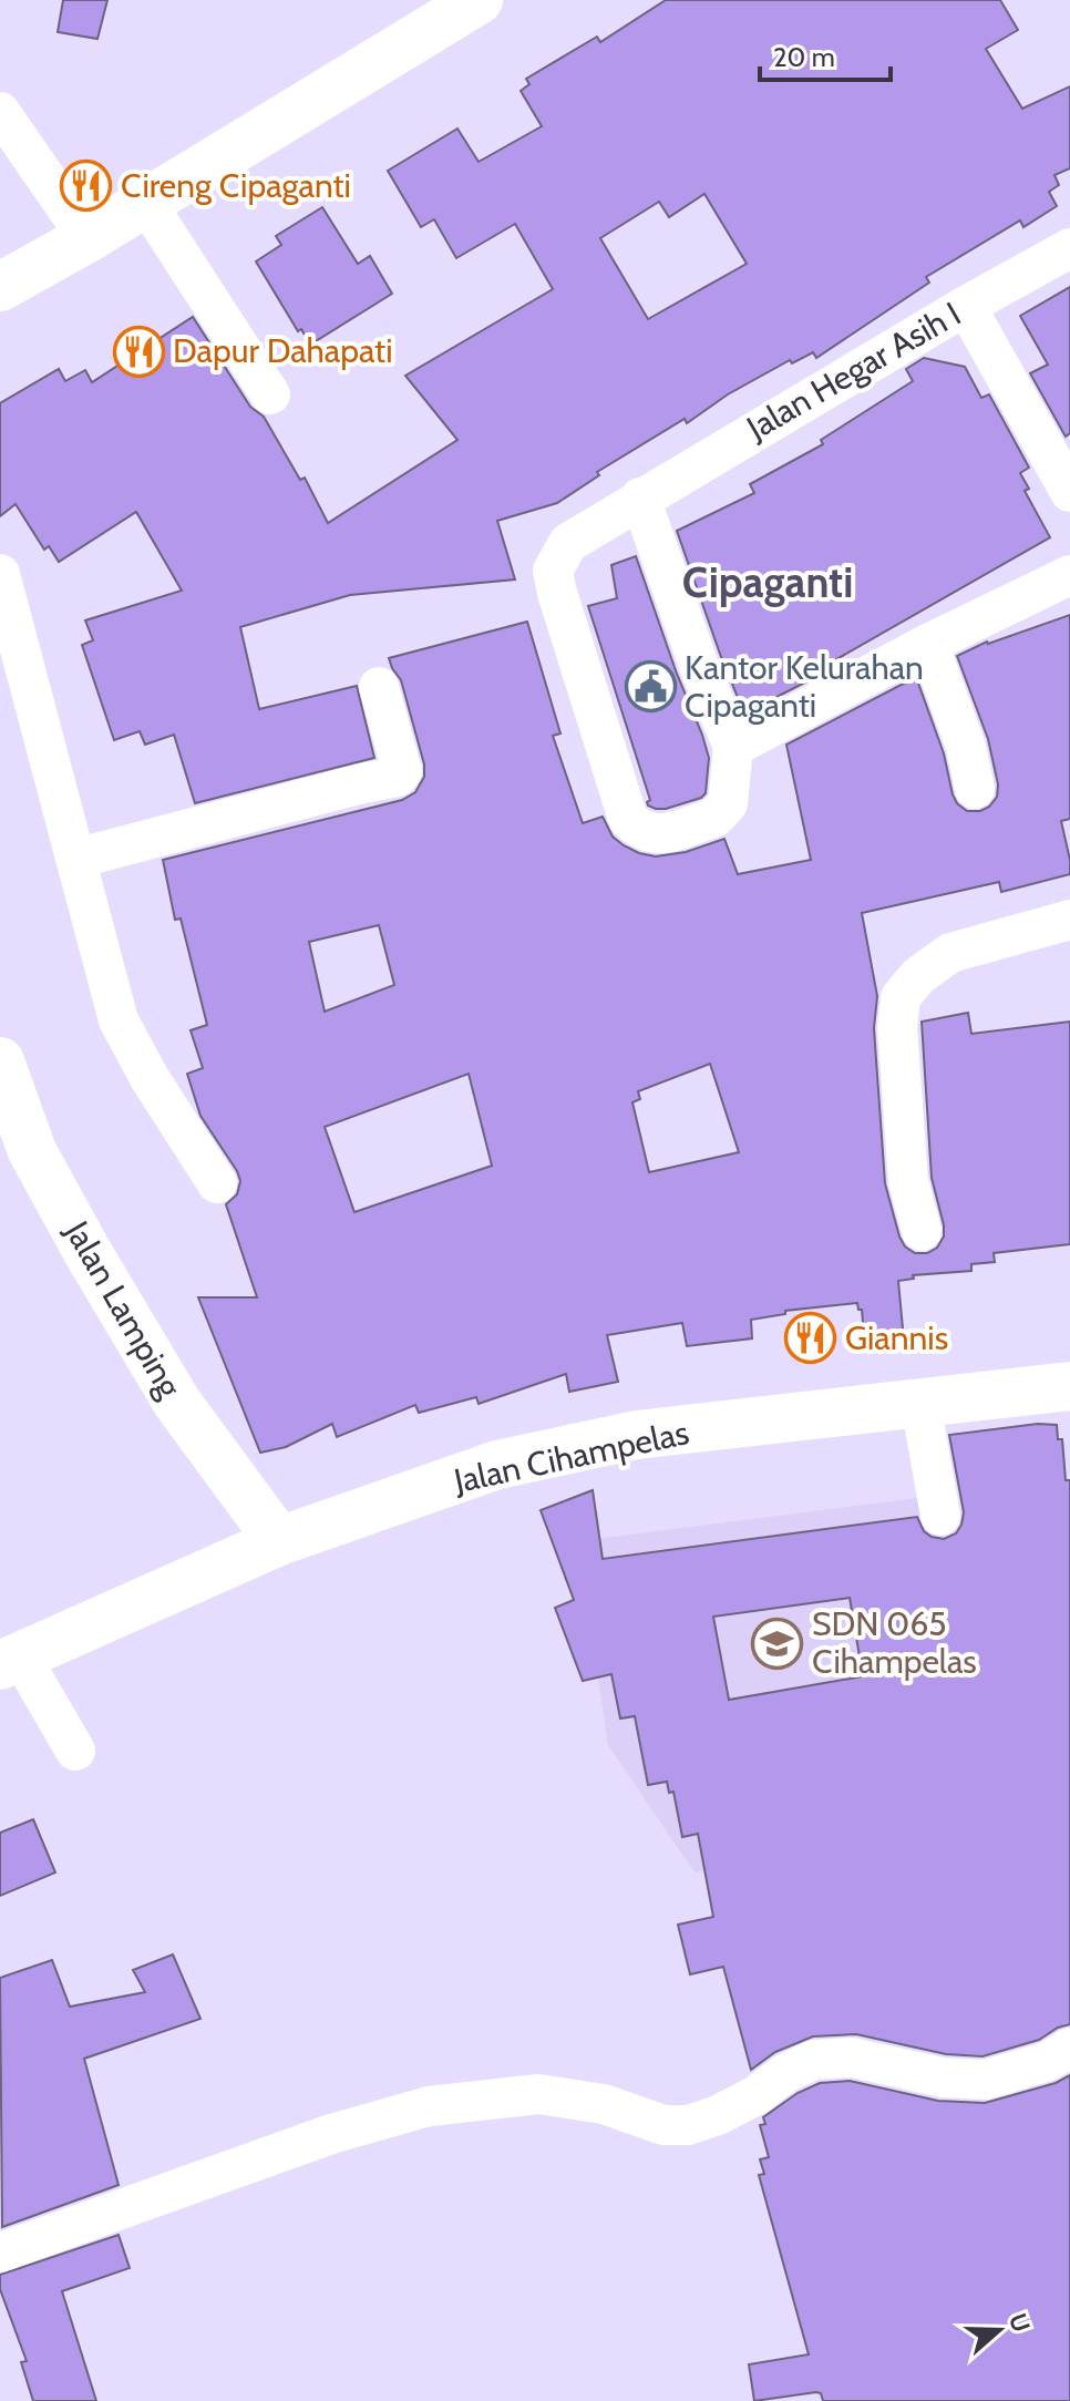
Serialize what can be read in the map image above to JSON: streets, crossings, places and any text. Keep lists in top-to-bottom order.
{
  "streets": {
    "main road": ["Jalan Lamping", "Jalan Cihampelas"],
    "street": ["Jalan Hegar Asih I"]
  },
  "crossings": [
    ["Jalan Lamping", "Jalan Cihampelas"]
  ],
  "districts": ["Cipaganti"],
  "places": {
    "restaurant": ["Cireng Cipaganti", "Dapur Dahapati", "Giannis"],
    "public building": ["Kantor Kelurahan Cipaganti"],
    "school or university": ["SDN 065 Cihampelas"]
  },
  "scale_bar": "20 m",
  "north": "right"
}
